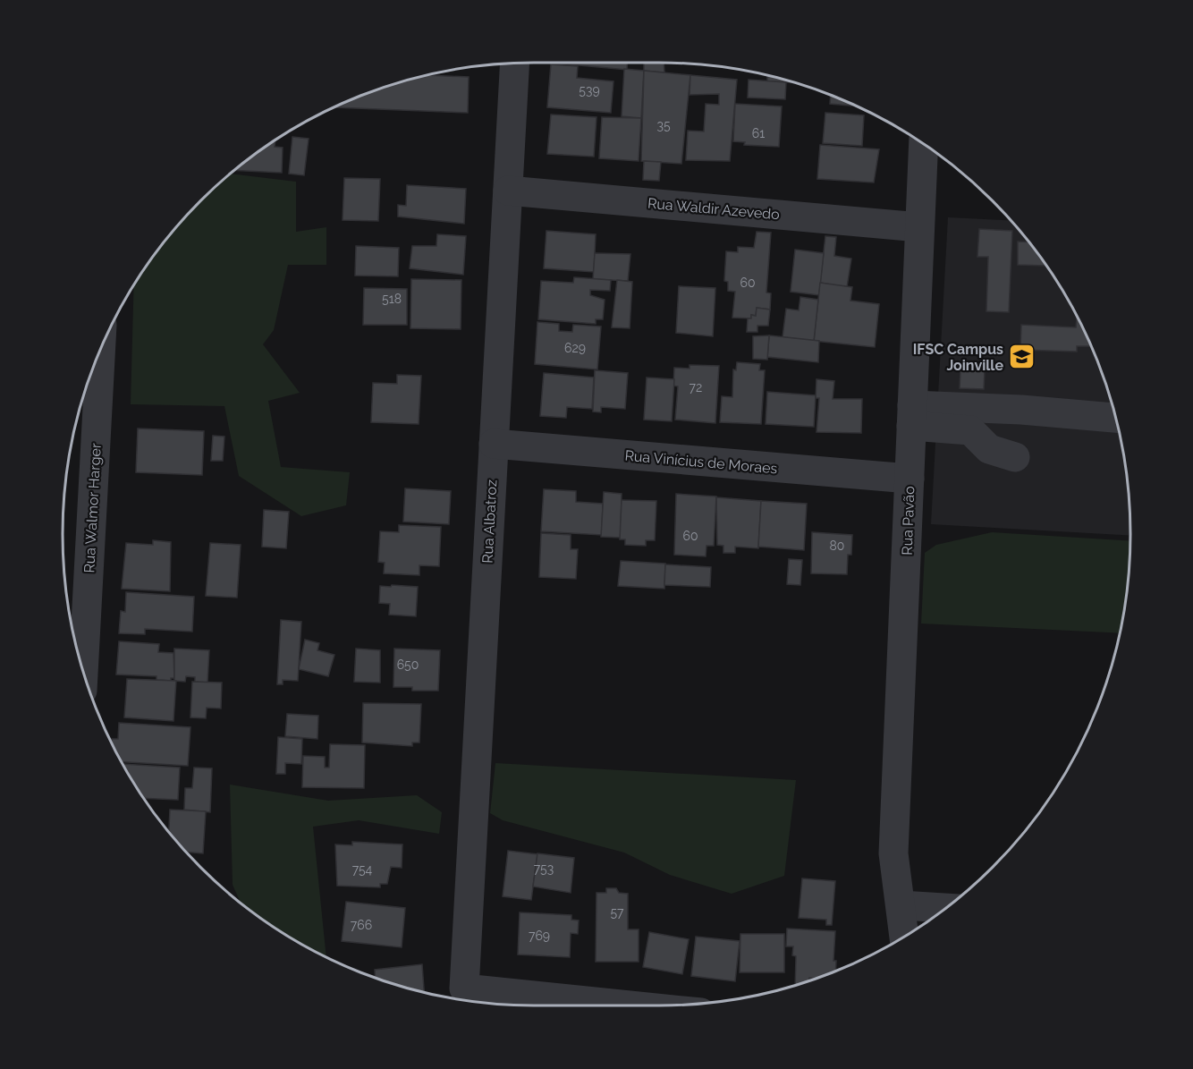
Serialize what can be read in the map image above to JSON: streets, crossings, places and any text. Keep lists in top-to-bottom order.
{
  "streets": {
    "street": [
      "Rua Waldir Azevedo",
      "Rua Vinícius de Moraes",
      "Rua Walmor Harger",
      "Rua Pavão",
      "Rua Albatroz"
    ]
  },
  "crossings": [
    ["Rua Waldir Azevedo", "Rua Pavão"],
    ["Rua Waldir Azevedo", "Rua Albatroz"],
    ["Rua Vinícius de Moraes", "Rua Pavão"],
    ["Rua Vinícius de Moraes", "Rua Albatroz"]
  ],
  "places": {
    "school or university": ["IFSC Campus Joinville"]
  },
  "house_numbers": [
    "539",
    "35",
    "61",
    "60",
    "518",
    "629",
    "72",
    "60",
    "80",
    "650",
    "753",
    "754",
    "57",
    "766",
    "769"
  ]
}
